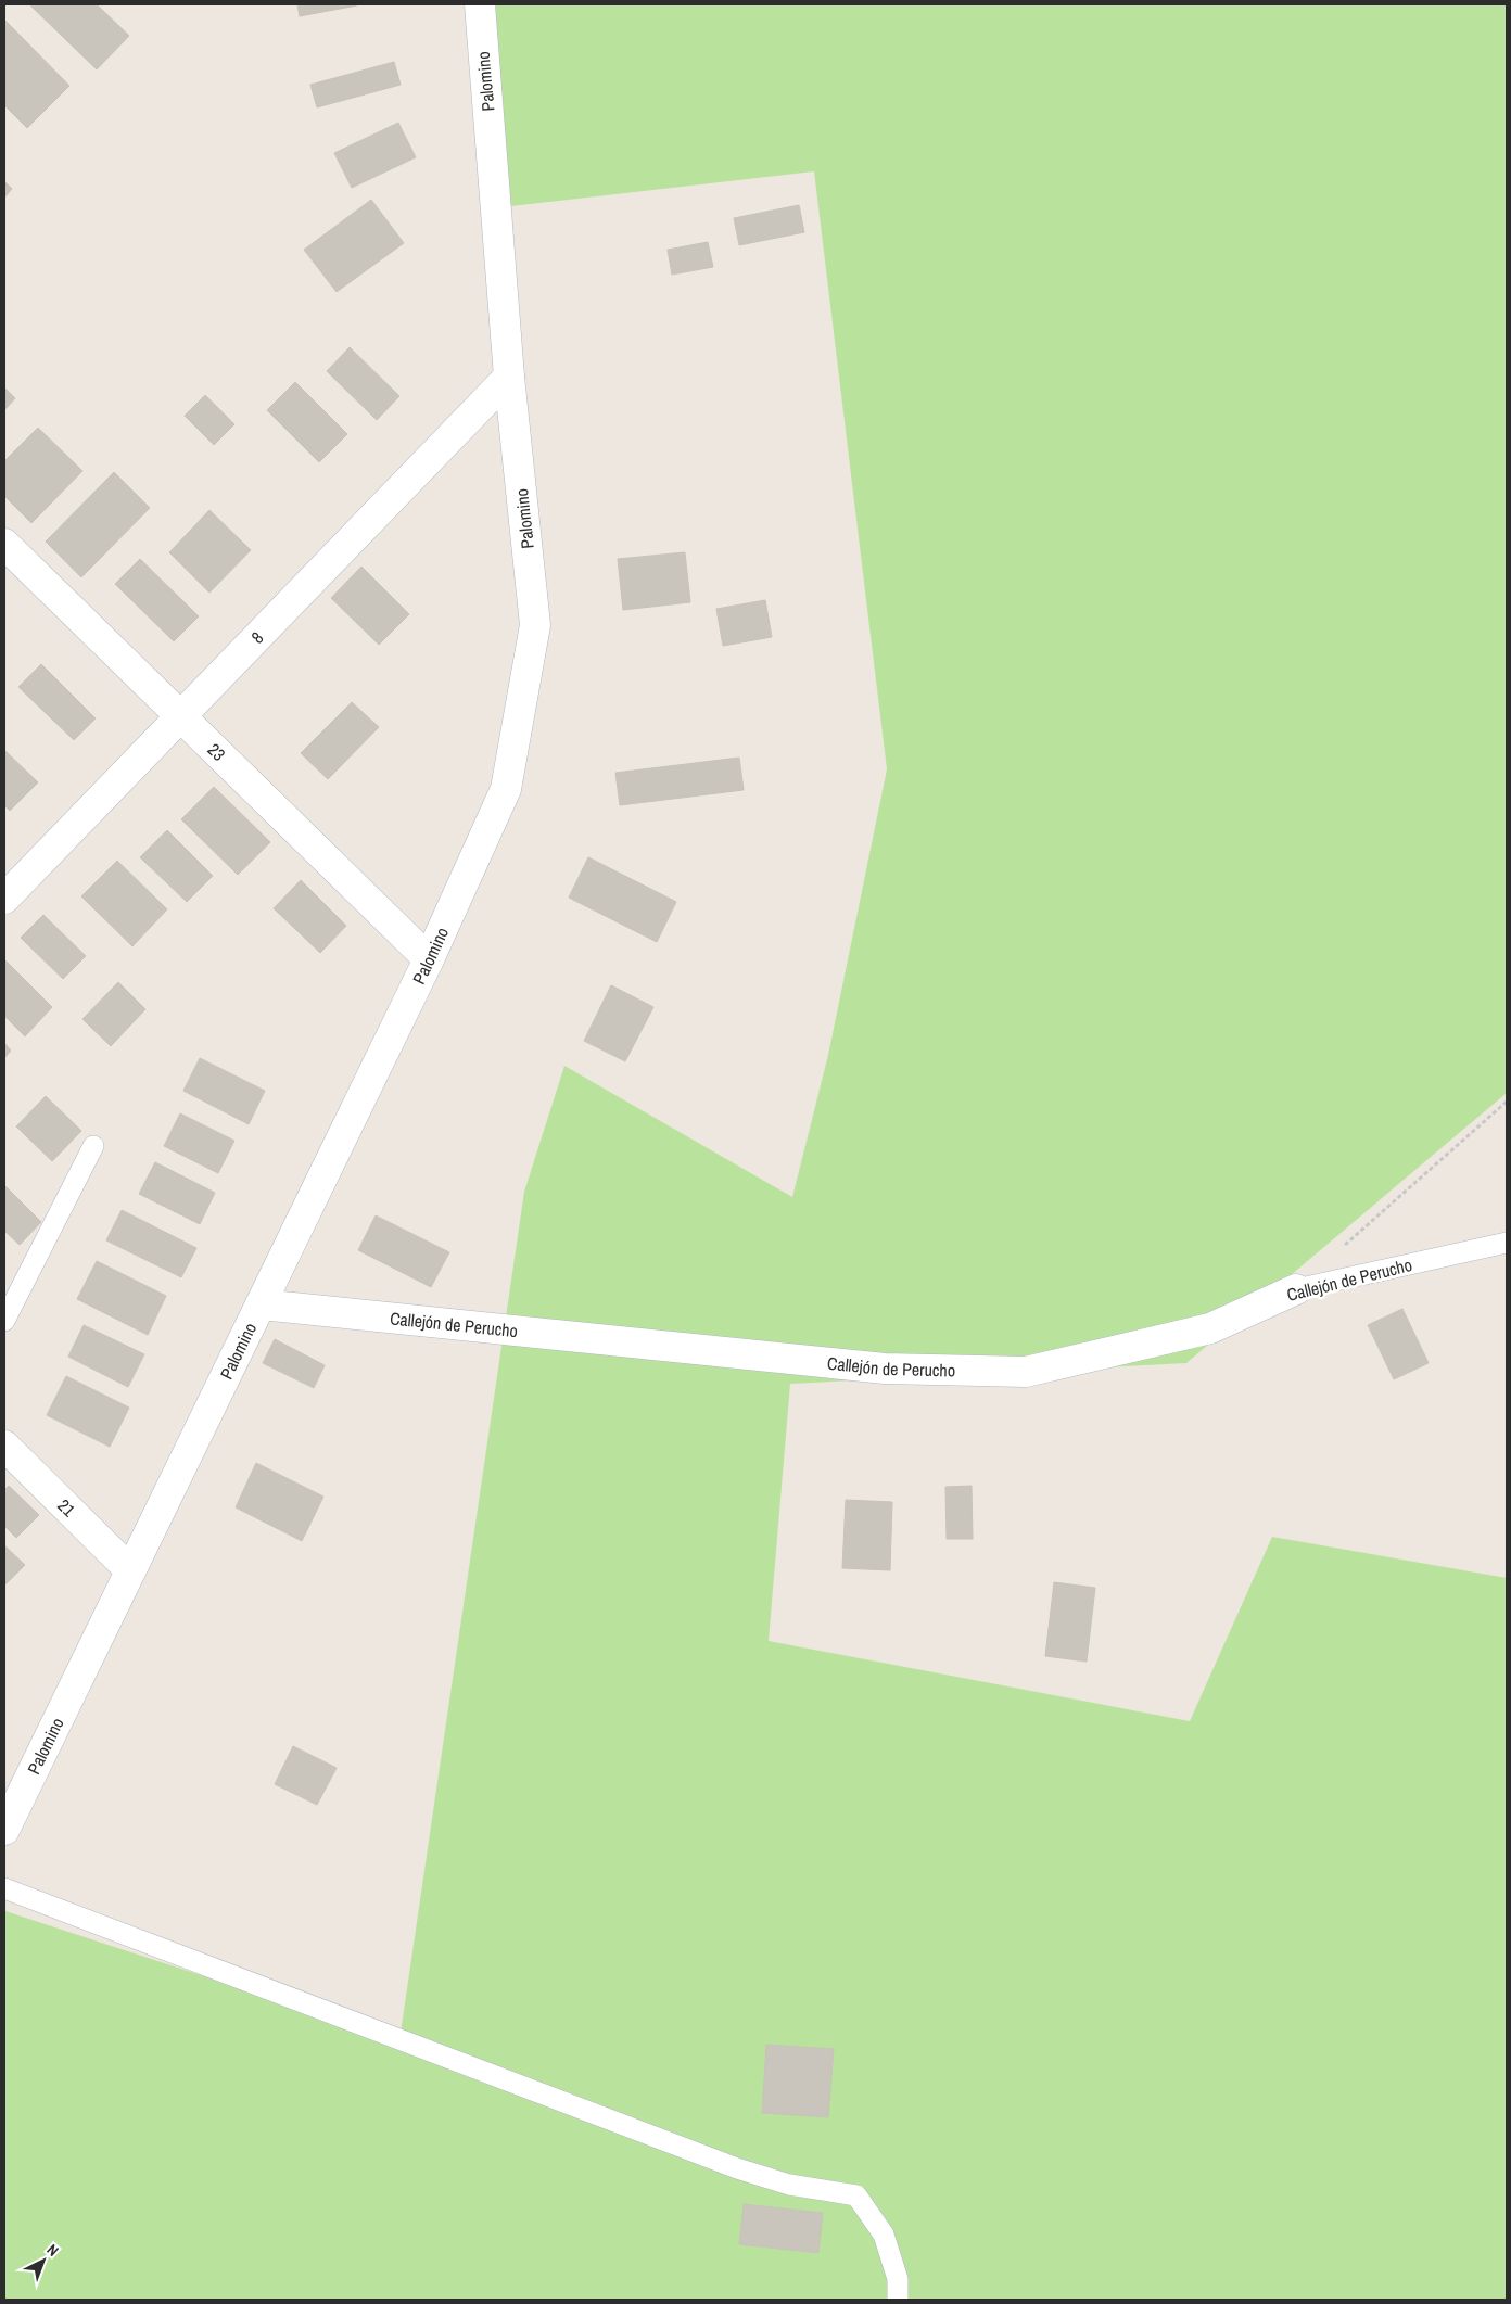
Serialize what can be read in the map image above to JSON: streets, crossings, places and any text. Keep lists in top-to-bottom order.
{
  "streets": {
    "street": [
      "Palomino",
      "8",
      "23",
      "Callejón de Perucho",
      "21"
    ]
  },
  "crossings": [
    ["Palomino", "8"],
    ["Palomino", "23"],
    ["Palomino", "Callejón de Perucho"],
    ["Palomino", "21"],
    ["8", "23"]
  ],
  "north": "top right"
}
